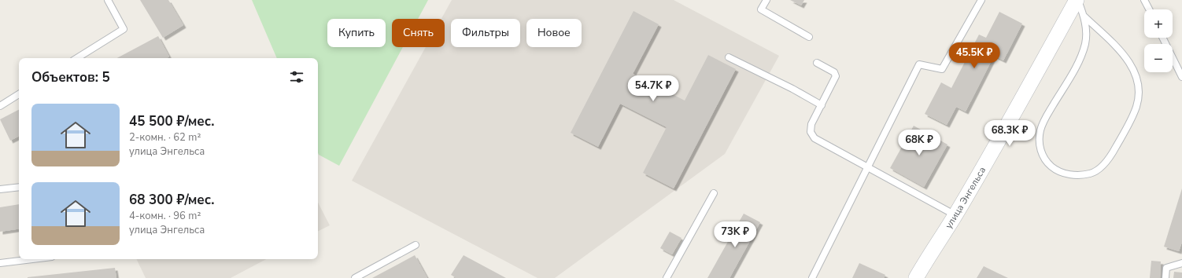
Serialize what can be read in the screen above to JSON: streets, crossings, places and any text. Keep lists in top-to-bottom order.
{
  "streets": {
    "street": ["улица Энгельса"]
  },
  "page": {
    "map_buttons": ["+", "−"],
    "chip": [
      "Купить",
      "Снять",
      "Фильтры",
      "Новое"
    ],
    "price": [
      "45.5K ₽",
      "54.7K ₽",
      "68.3K ₽",
      "68K ₽",
      "73K ₽"
    ],
    "heading": "Объектов: 5",
    "list": [
      {
        "name": "45 500 ₽/мес.",
        "note": "2-комн. · 62 m² · улица Энгельса"
      },
      {
        "name": "68 300 ₽/мес.",
        "note": "4-комн. · 96 m² · улица Энгельса"
      }
    ]
  }
}
